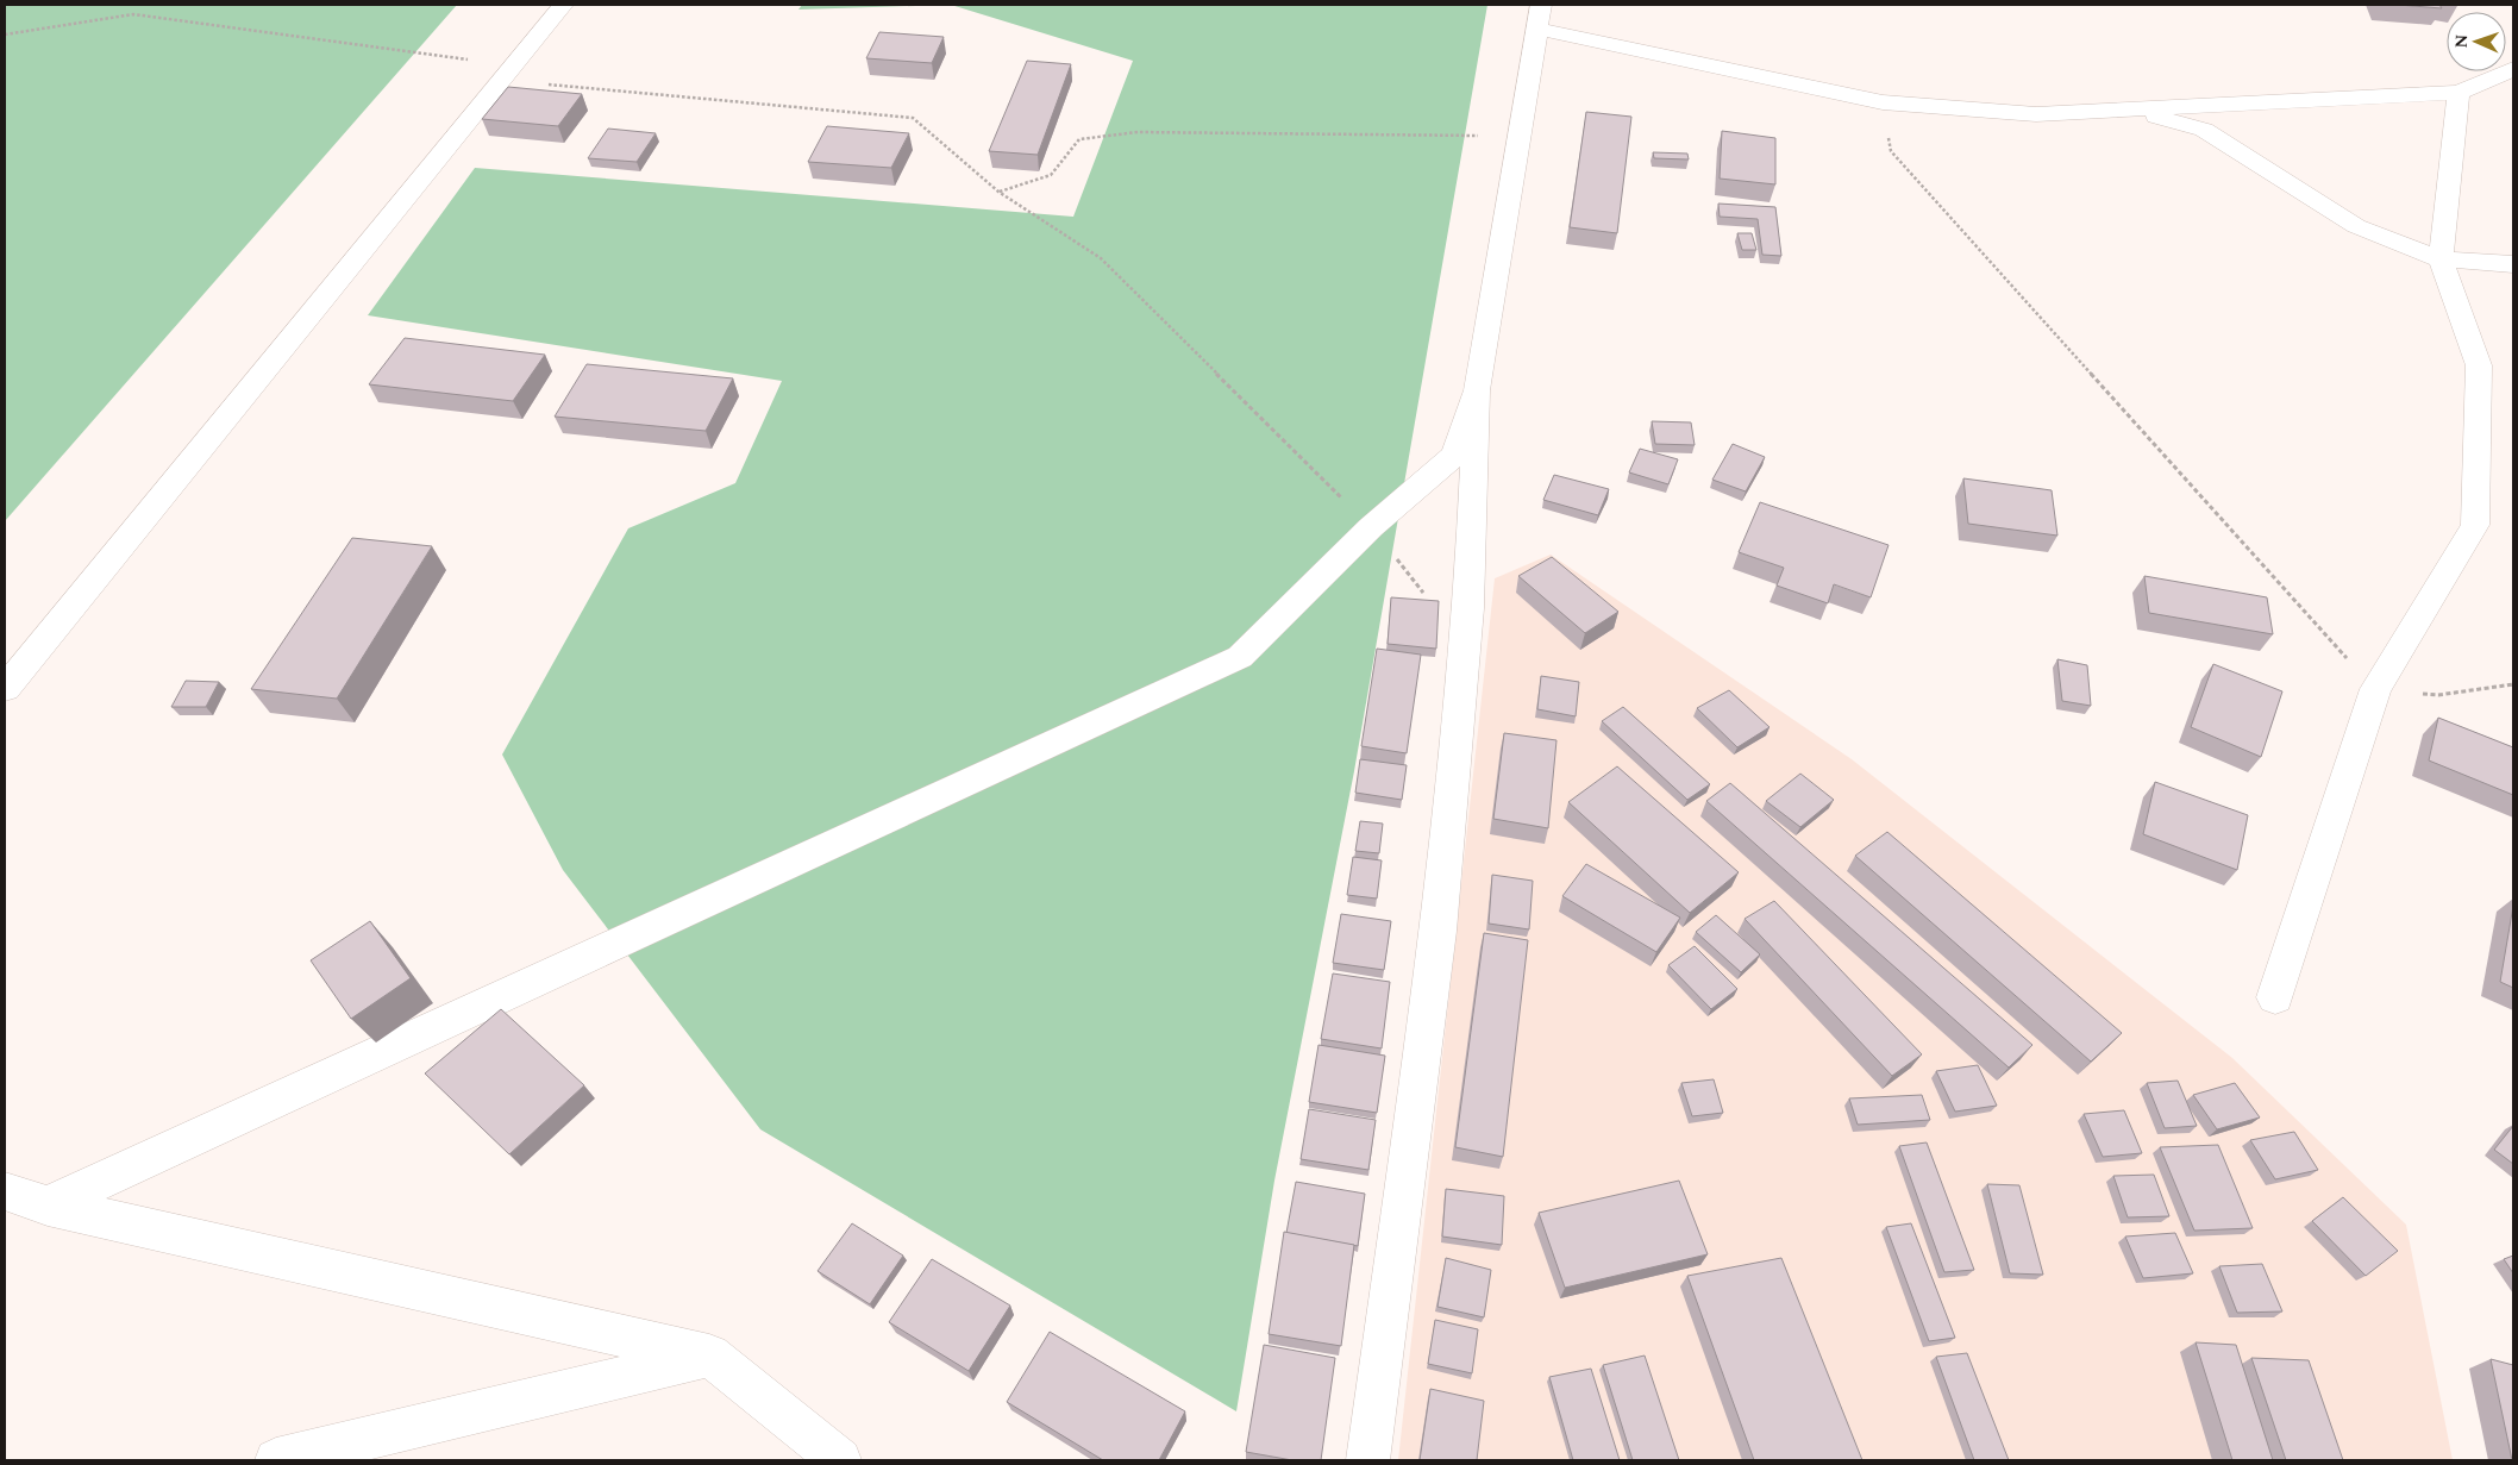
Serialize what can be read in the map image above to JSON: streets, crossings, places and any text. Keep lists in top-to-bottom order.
{
  "north": "left"
}
